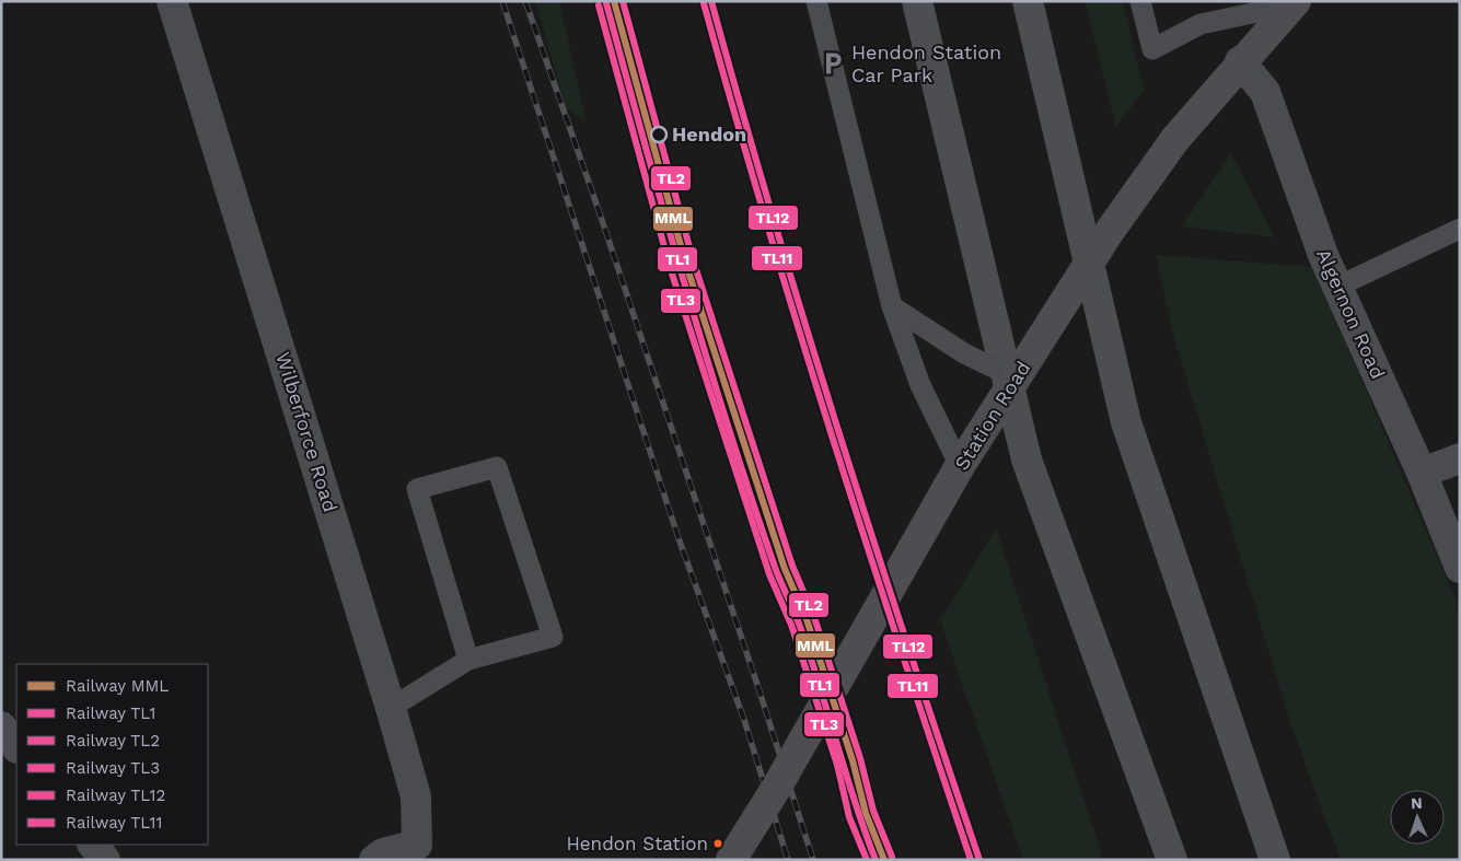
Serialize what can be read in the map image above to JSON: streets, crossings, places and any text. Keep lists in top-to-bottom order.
{
  "streets": {
    "main road": ["Station Road"],
    "street": ["Algernon Road", "Wilberforce Road"]
  },
  "crossings": [
    ["Algernon Road", "Station Road"]
  ],
  "places": {
    "parking": ["Hendon Station Car Park"],
    "other": ["Hendon", "Hendon Station"]
  },
  "lines": [
    "rail line MML",
    "rail line TL2",
    "rail line TL12",
    "rail line TL1",
    "rail line TL11",
    "rail line TL3"
  ],
  "legend": [
    "Railway MML",
    "Railway TL1",
    "Railway TL2",
    "Railway TL3",
    "Railway TL12",
    "Railway TL11"
  ],
  "north": "top"
}
